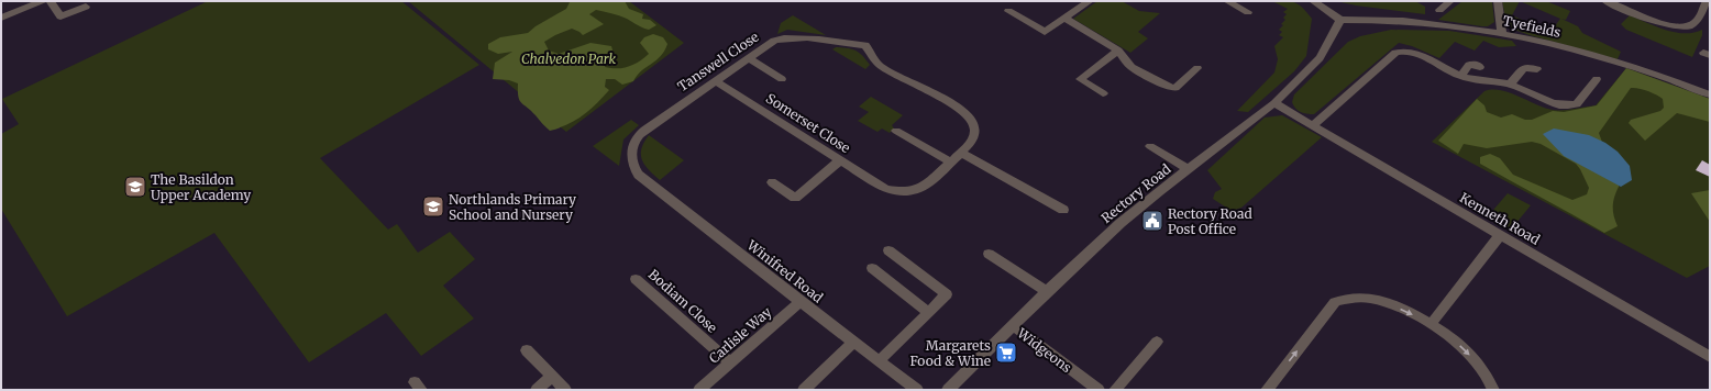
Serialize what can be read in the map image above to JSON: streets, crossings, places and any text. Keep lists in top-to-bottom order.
{
  "streets": {
    "street": [
      "Tyefields",
      "Tanswell Close",
      "Somerset Close",
      "Rectory Road",
      "Kenneth Road",
      "Winifred Road",
      "Bodiam Close",
      "Carlisle Way",
      "Widgeons"
    ]
  },
  "crossings": [
    ["Tyefields", "Rectory Road"],
    ["Tanswell Close", "Somerset Close"],
    ["Tanswell Close", "Winifred Road"],
    ["Rectory Road", "Kenneth Road"],
    ["Rectory Road", "Widgeons"],
    ["Winifred Road", "Carlisle Way"],
    ["Bodiam Close", "Carlisle Way"]
  ],
  "parks": ["Chalvedon Park"],
  "places": {
    "school or university": ["The Basildon Upper Academy", "Northlands Primary School and Nursery"],
    "public building": ["Rectory Road Post Office"],
    "supermarket": ["Margarets Food & Wine"]
  }
}
